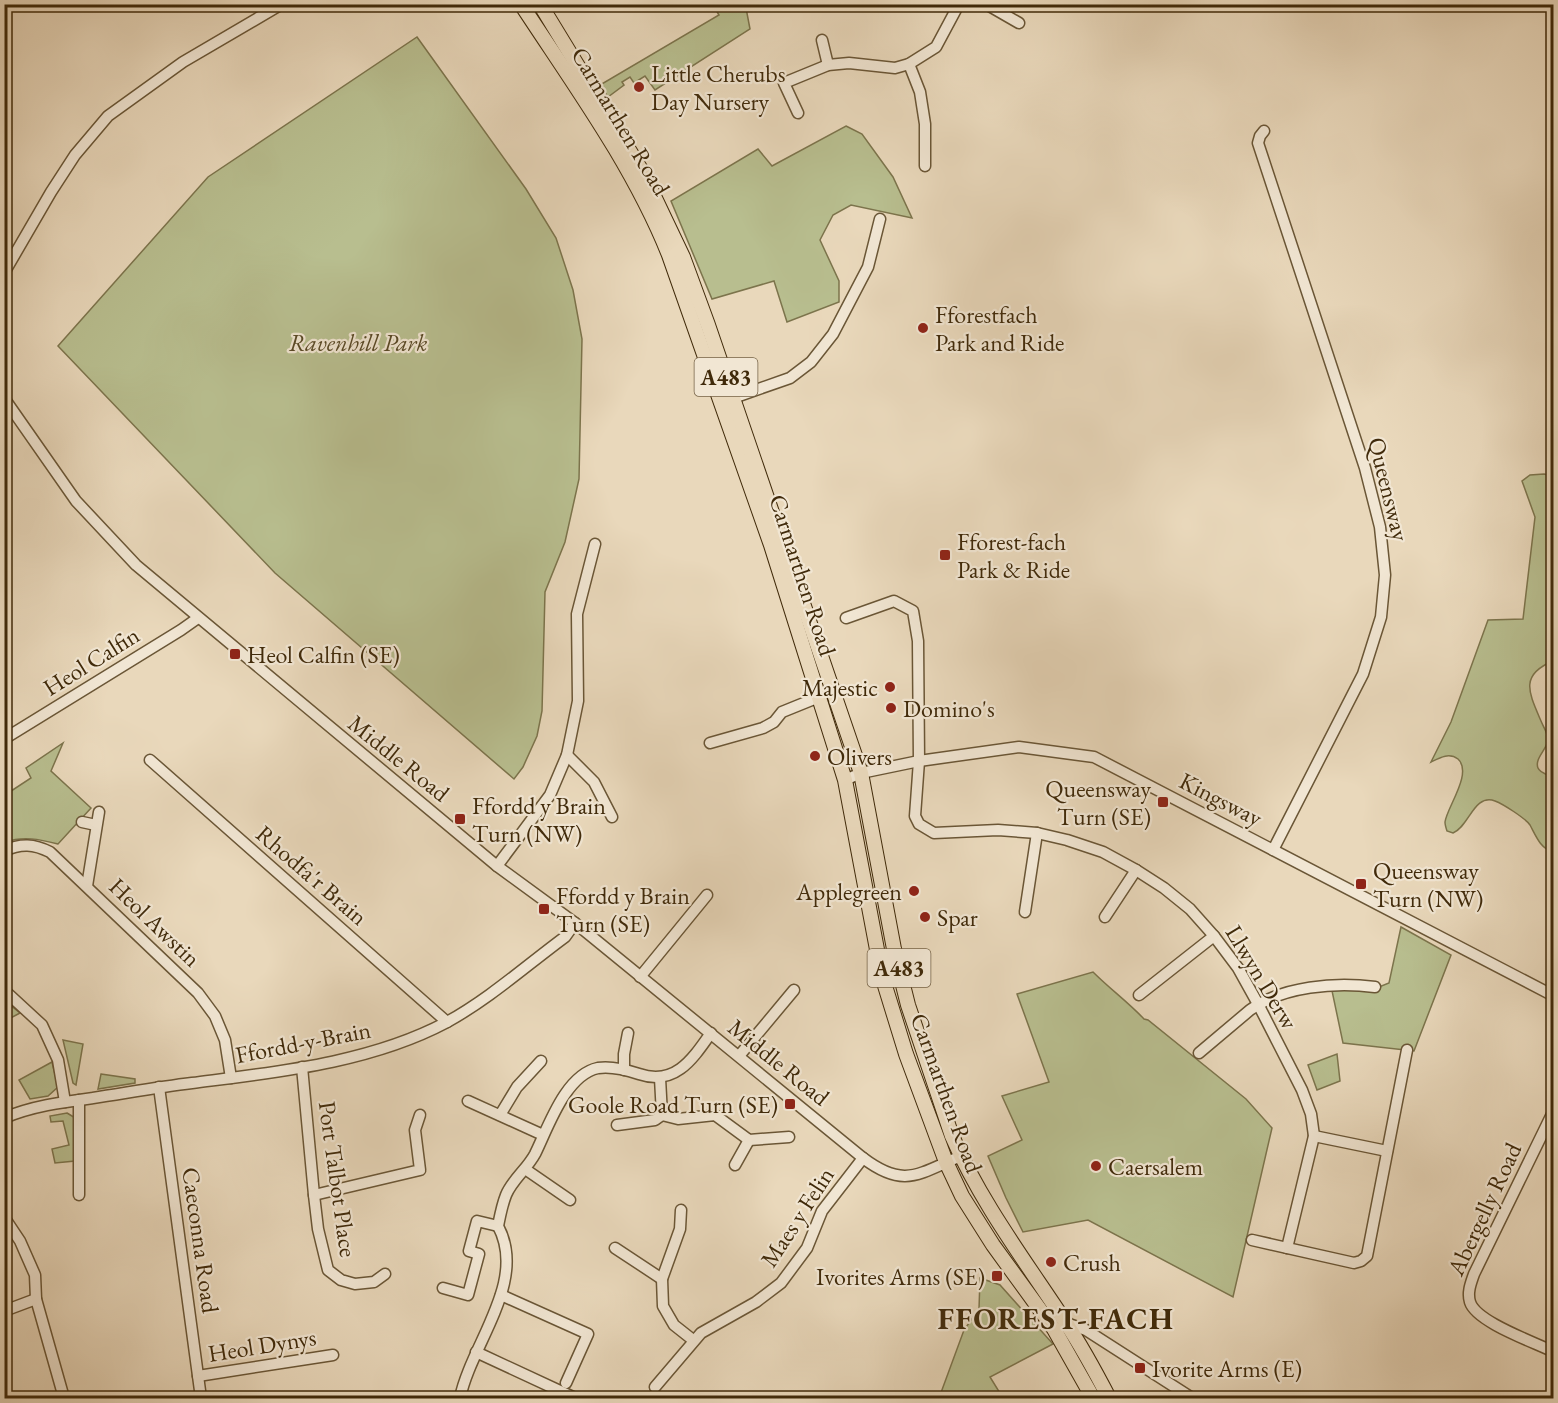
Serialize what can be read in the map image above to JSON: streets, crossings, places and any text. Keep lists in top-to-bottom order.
{
  "streets": {
    "main road": ["Carmarthen Road", "A483"],
    "street": [
      "Queensway",
      "Heol Calfin",
      "Middle Road",
      "Kingsway",
      "Rhodfa'r Brain",
      "Heol Awstin",
      "Llwyn Derw",
      "Ffordd-y-Brain",
      "Port Talbot Place",
      "Abergelly Road",
      "Maes y Felin",
      "Caeconna Road",
      "Heol Dynys"
    ]
  },
  "crossings": [
    ["Carmarthen Road", "A483"],
    ["Carmarthen Road", "Middle Road"],
    ["Carmarthen Road", "Kingsway"],
    ["Queensway", "Kingsway"],
    ["Heol Calfin", "Middle Road"],
    ["Middle Road", "Ffordd-y-Brain"],
    ["Middle Road", "Maes y Felin"],
    ["Kingsway", "Llwyn Derw"],
    ["Rhodfa'r Brain", "Ffordd-y-Brain"],
    ["Heol Awstin", "Ffordd-y-Brain"],
    ["Ffordd-y-Brain", "Port Talbot Place"],
    ["Ffordd-y-Brain", "Caeconna Road"],
    ["Caeconna Road", "Heol Dynys"]
  ],
  "districts": ["FFOREST-FACH"],
  "parks": ["Ravenhill Park"],
  "places": {
    "other": [
      "Little Cherubs Day Nursery",
      "Fforestfach Park and Ride",
      "Majestic",
      "Domino's",
      "Olivers",
      "Applegreen",
      "Spar",
      "Caersalem",
      "Crush"
    ],
    "transit": [
      "Fforest-fach Park & Ride",
      "Heol Calfin (SE)",
      "Queensway Turn (SE)",
      "Ffordd y Brain Turn (NW)",
      "Queensway Turn (NW)",
      "Ffordd y Brain Turn (SE)",
      "Goole Road Turn (SE)",
      "Ivorites Arms (SE)",
      "Ivorite Arms (E)"
    ]
  }
}
